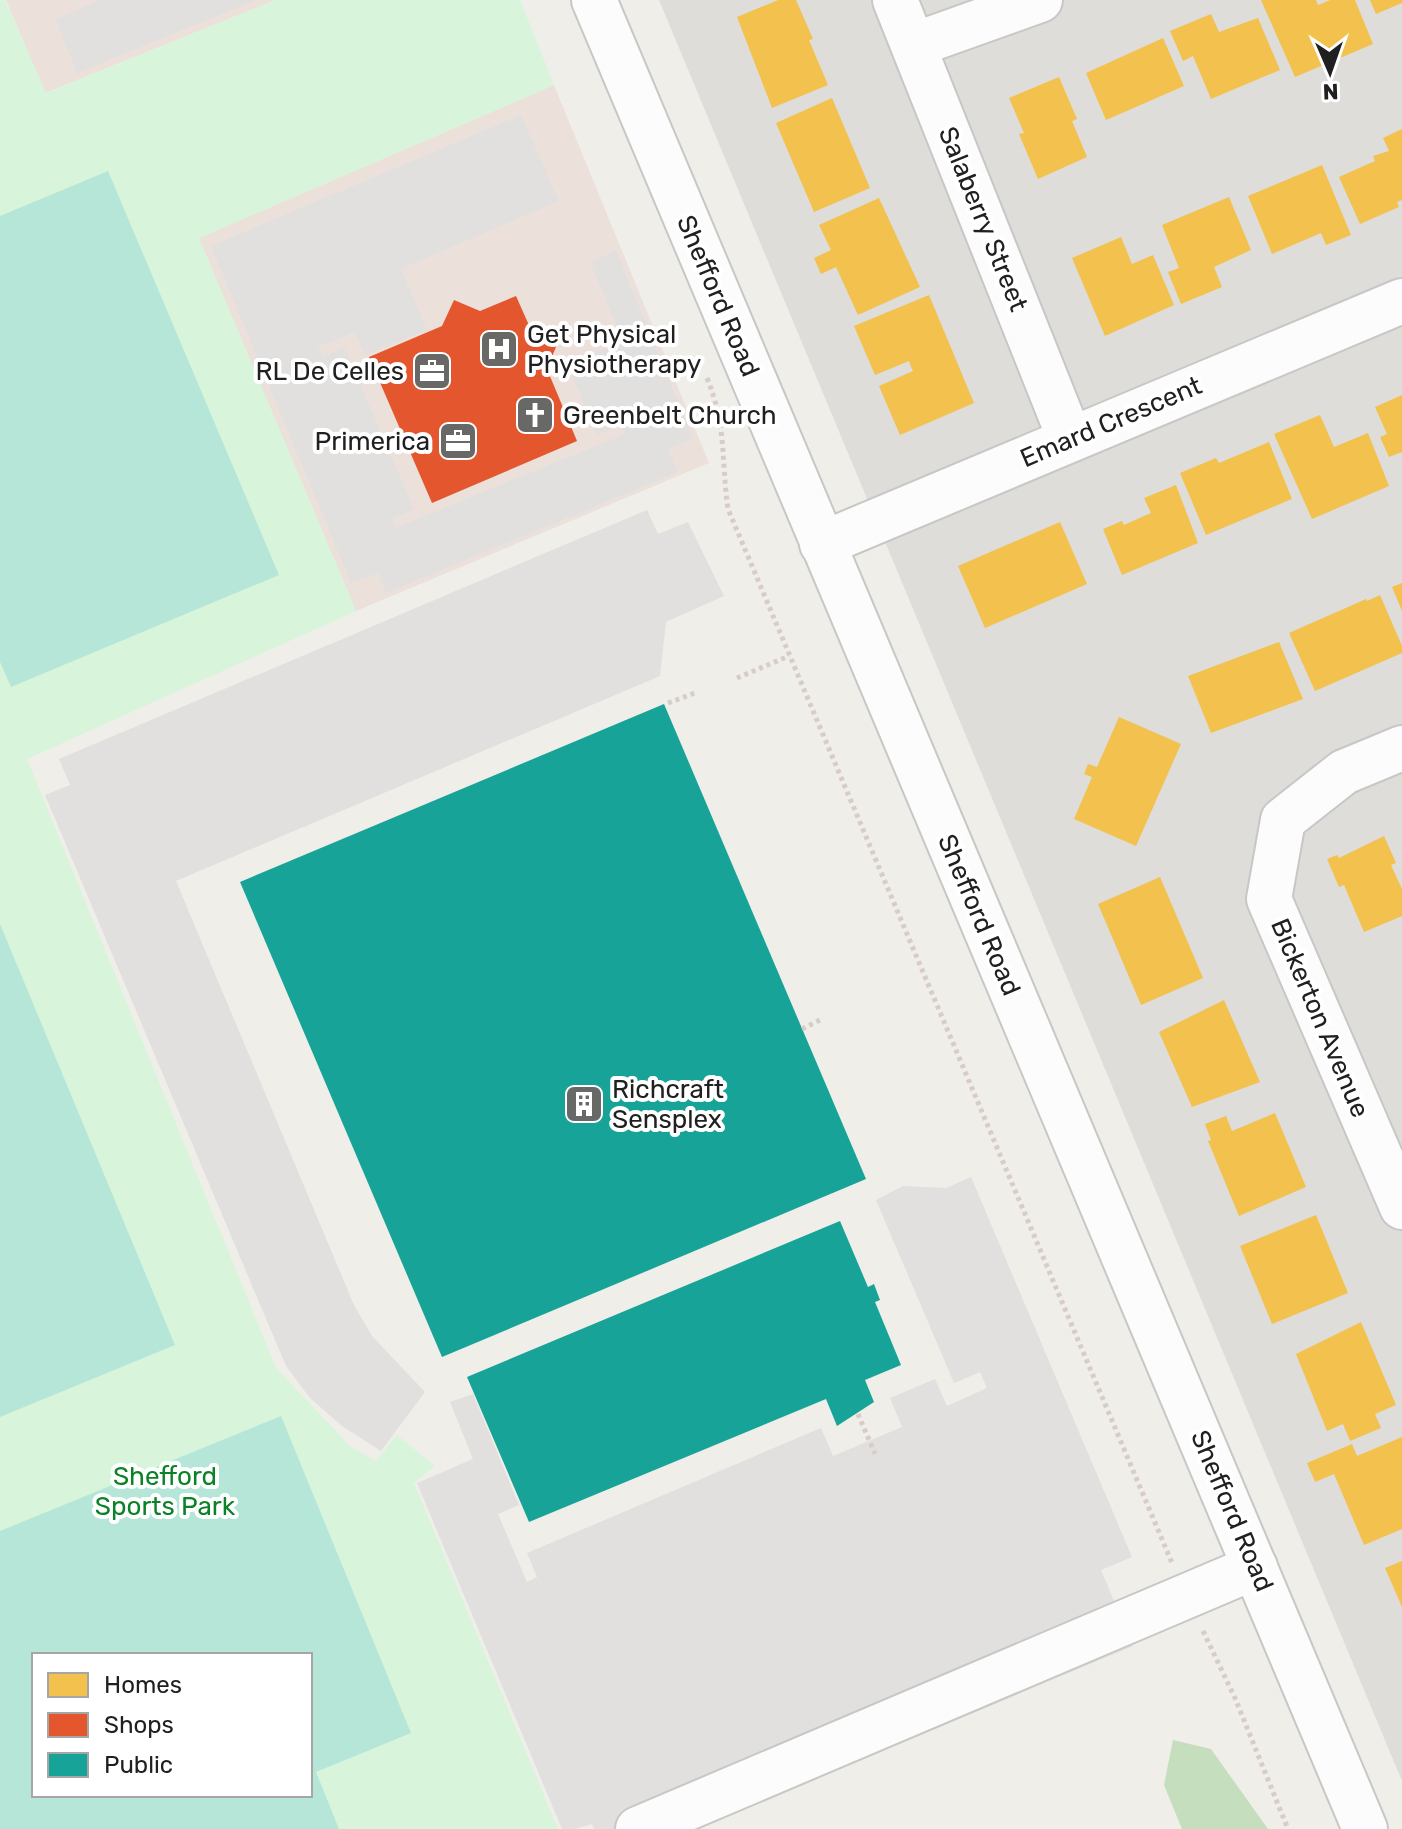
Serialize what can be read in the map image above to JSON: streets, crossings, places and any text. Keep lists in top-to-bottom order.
{
  "streets": {
    "street": [
      "Salaberry Street",
      "Shefford Road",
      "Emard Crescent",
      "Bickerton Avenue"
    ]
  },
  "crossings": [
    ["Salaberry Street", "Emard Crescent"],
    ["Shefford Road", "Emard Crescent"]
  ],
  "parks": ["Shefford Sports Park"],
  "places": {
    "hospital": ["Get Physical Physiotherapy"],
    "office": ["RL De Celles", "Primerica"],
    "church": ["Greenbelt Church"],
    "building": ["Richcraft Sensplex"]
  },
  "legend": ["Homes", "Shops", "Public"],
  "north": "bottom"
}
